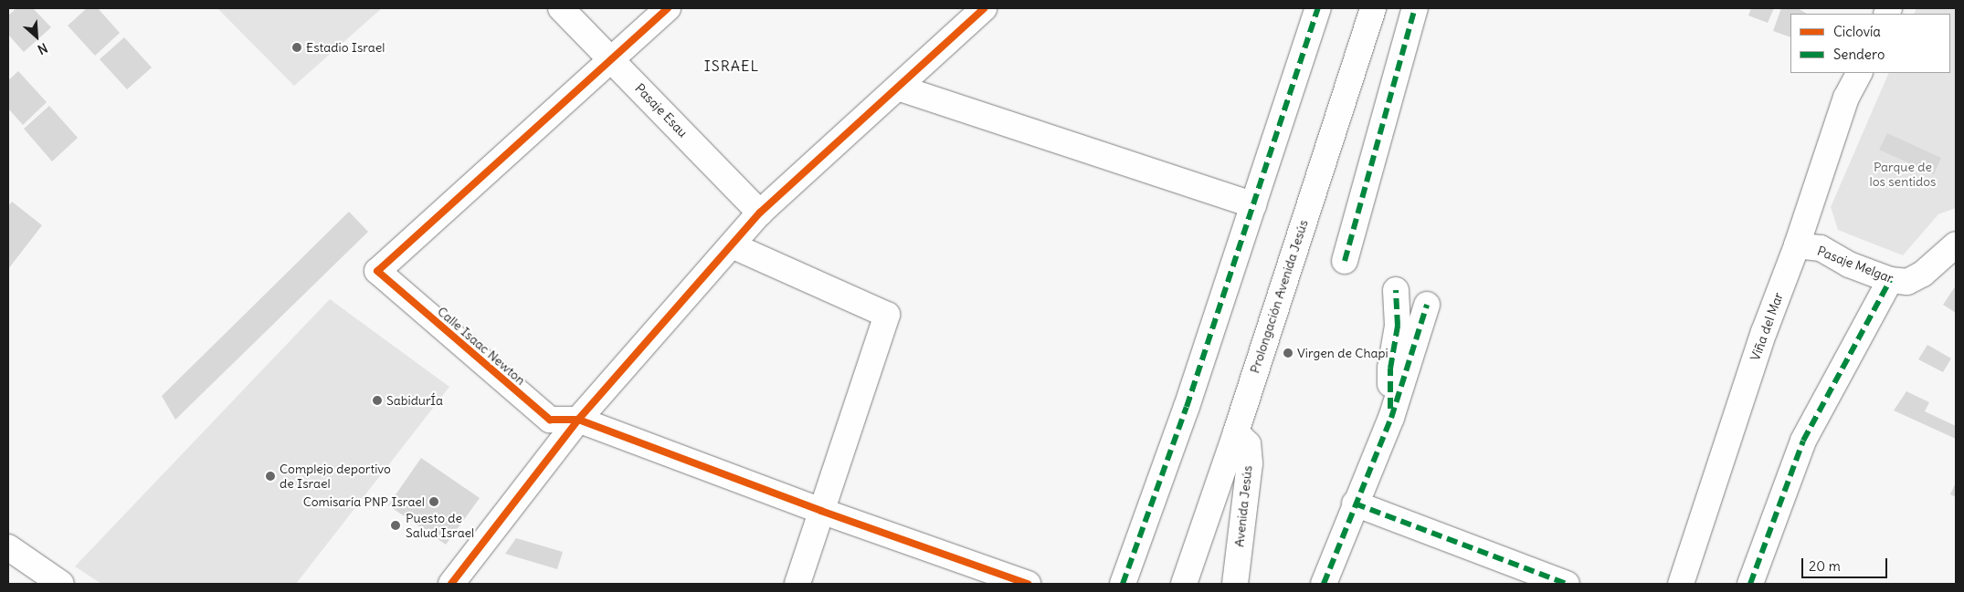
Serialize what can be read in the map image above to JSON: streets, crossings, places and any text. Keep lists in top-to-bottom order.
{
  "streets": {
    "street": [
      "Pasaje Esau",
      "Pasaje Melgar",
      "Prolongación Avenida Jesús",
      "Viña del Mar",
      "Calle Isaac Newton",
      "Avenida Jesús"
    ]
  },
  "crossings": [
    ["Pasaje Esau", "Calle Isaac Newton"],
    ["Pasaje Melgar", "Viña del Mar"],
    ["Prolongación Avenida Jesús", "Avenida Jesús"]
  ],
  "districts": ["ISRAEL"],
  "parks": ["Parque de los sentidos"],
  "places": [
    "Estadio Israel",
    "Virgen de Chapi",
    "SabidurÍa",
    "Complejo deportivo de Israel",
    "Comisaría PNP Israel",
    "Puesto de Salud Israel"
  ],
  "legend": ["Ciclovía", "Sendero"],
  "scale_bar": "20 m",
  "north": "bottom right"
}
